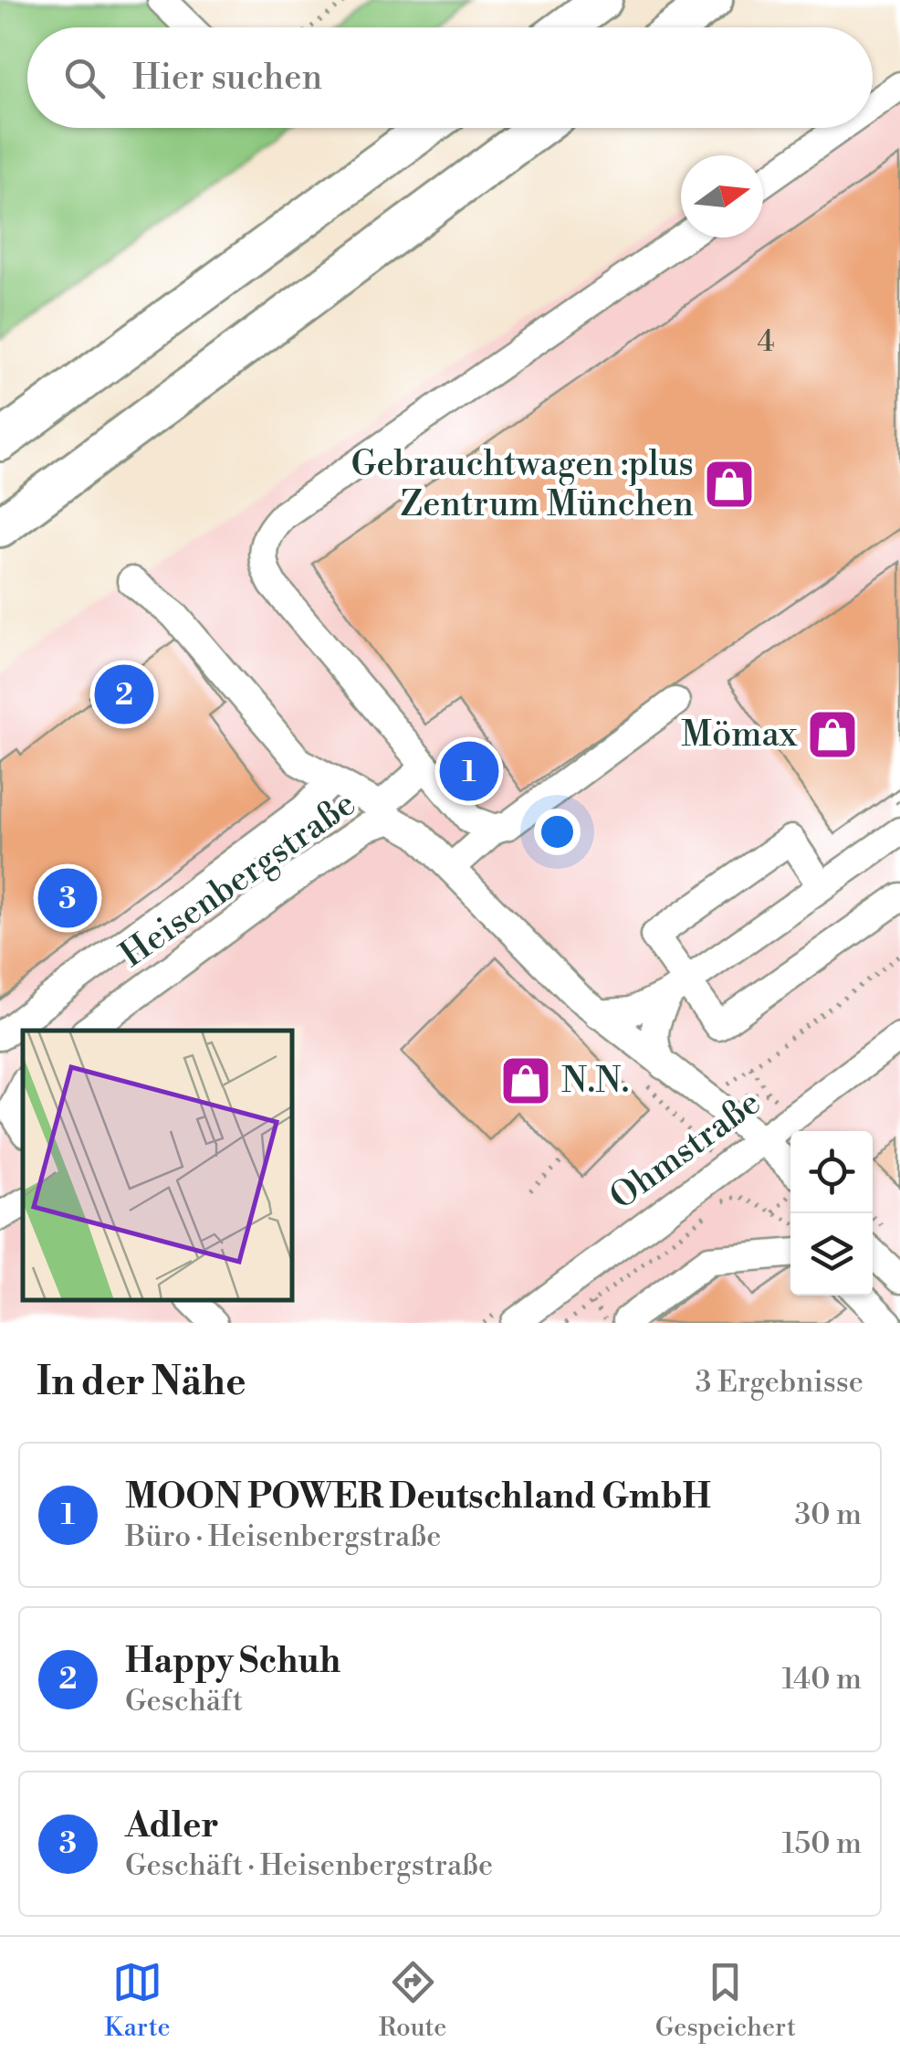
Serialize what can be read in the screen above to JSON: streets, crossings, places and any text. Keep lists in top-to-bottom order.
{
  "streets": {
    "street": ["Heisenbergstraße", "Ohmstraße"]
  },
  "crossings": [
    ["Heisenbergstraße", "Ohmstraße"]
  ],
  "places": {
    "shop": ["Gebrauchtwagen :plus Zentrum München", "Mömax", "N.N."]
  },
  "house_numbers": ["4"],
  "north": "right",
  "page": {
    "search": "Hier suchen",
    "pins": ["2", "1", "3"],
    "heading": ["In der Nähe", "3 Ergebnisse"],
    "list": [
      {
        "mark": "1",
        "name": "MOON POWER Deutschland GmbH",
        "note": "Büro · Heisenbergstraße",
        "value": "30 m"
      },
      {
        "mark": "2",
        "name": "Happy Schuh",
        "note": "Geschäft",
        "value": "140 m"
      },
      {
        "mark": "3",
        "name": "Adler",
        "note": "Geschäft · Heisenbergstraße",
        "value": "150 m"
      }
    ],
    "nav": ["Karte", "Route", "Gespeichert"]
  }
}
